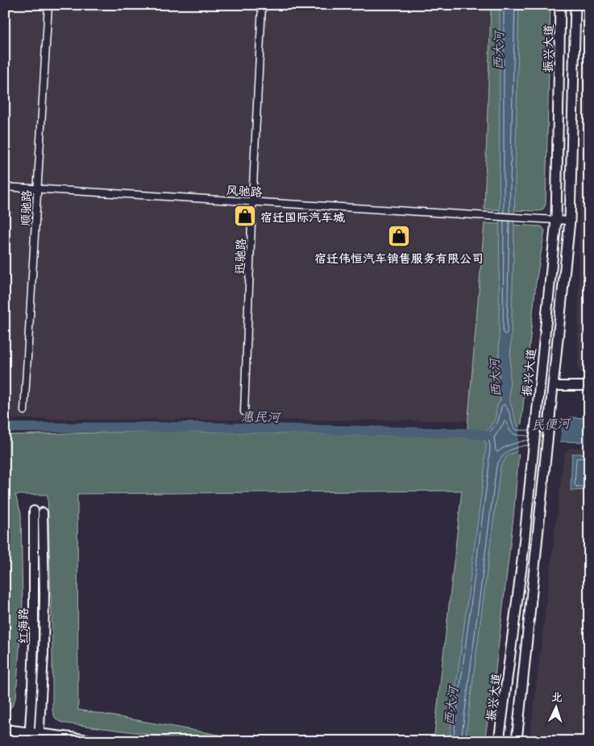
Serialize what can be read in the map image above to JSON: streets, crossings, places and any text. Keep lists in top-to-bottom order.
{
  "streets": {
    "main road": ["振兴大道"],
    "street": [
      "风驰路",
      "顺驰路",
      "迅驰路",
      "红海路"
    ]
  },
  "crossings": [
    ["振兴大道", "风驰路"],
    ["风驰路", "顺驰路"],
    ["风驰路", "迅驰路"]
  ],
  "water": ["西大河", "惠民河", "民便河"],
  "places": {
    "shop": ["宿迁国际汽车城", "宿迁伟恒汽车销售服务有限公司"]
  },
  "north": "top"
}
